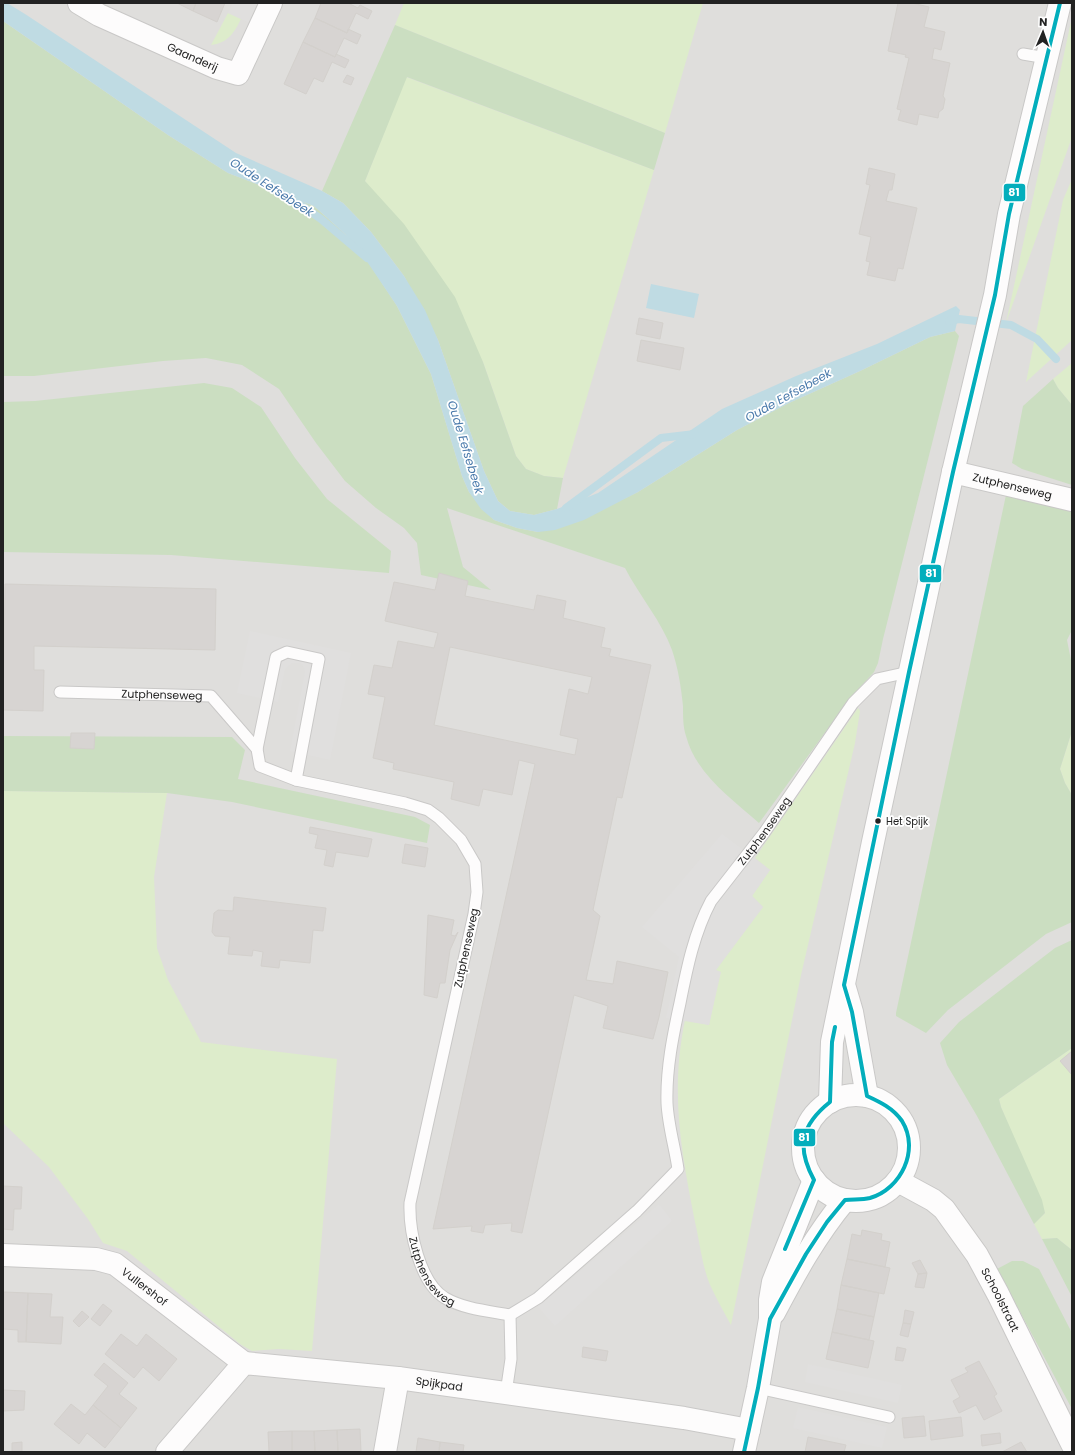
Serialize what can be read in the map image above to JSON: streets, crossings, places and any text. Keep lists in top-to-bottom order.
{
  "streets": {
    "street": [
      "Gaanderij",
      "Zutphenseweg",
      "Vullershof",
      "Schoolstraat",
      "Spijkpad"
    ]
  },
  "crossings": [
    ["Vullershof", "Spijkpad"]
  ],
  "water": ["Oude Eefsebeek"],
  "places": ["Het Spijk"],
  "lines": ["transit line 81"],
  "north": "top"
}
